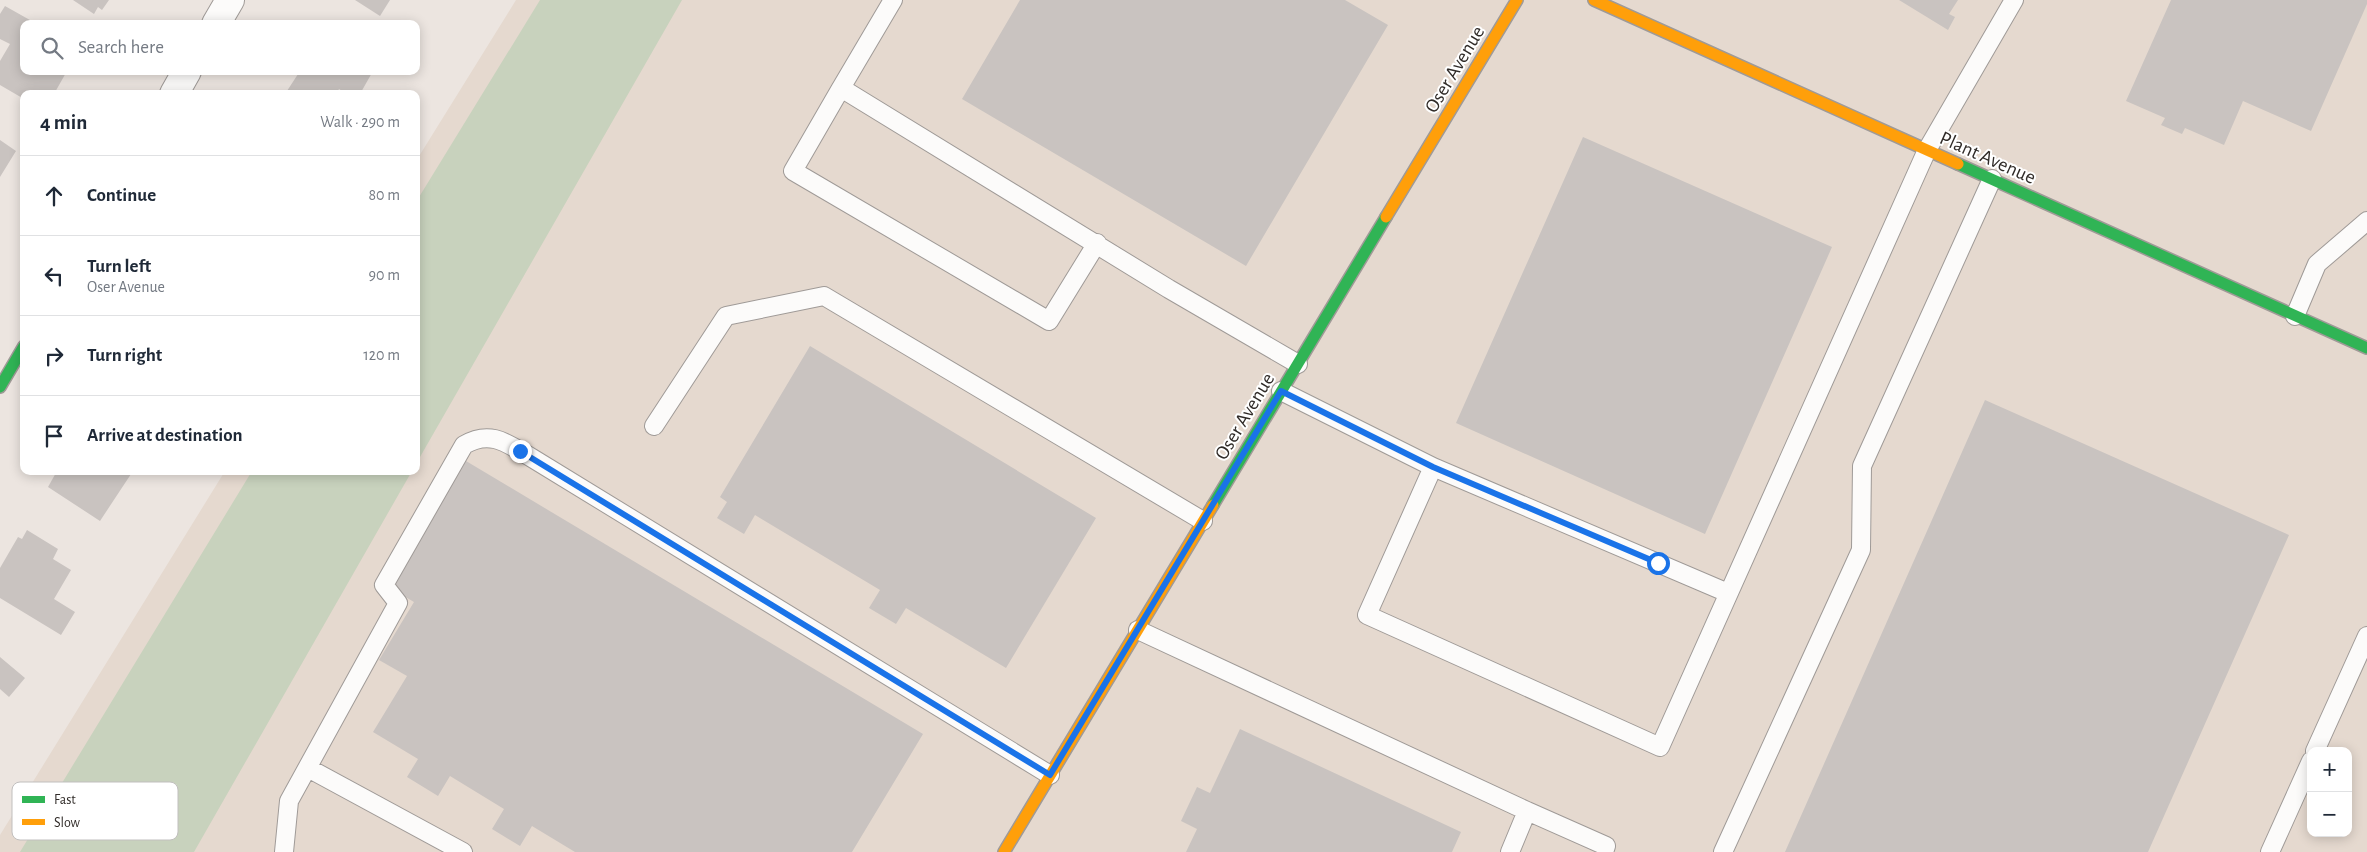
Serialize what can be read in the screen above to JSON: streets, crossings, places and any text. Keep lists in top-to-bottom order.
{
  "streets": {
    "street": ["Oser Avenue", "Plant Avenue"]
  },
  "legend": ["Fast", "Slow"],
  "page": {
    "search": "Search here",
    "heading": ["4 min", "Walk · 290 m"],
    "list": [
      ["Continue", "80 m"],
      ["Turn left", "Oser Avenue", "90 m"],
      ["Turn right", "120 m"],
      "Arrive at destination"
    ],
    "map_buttons": ["+", "−"]
  }
}
